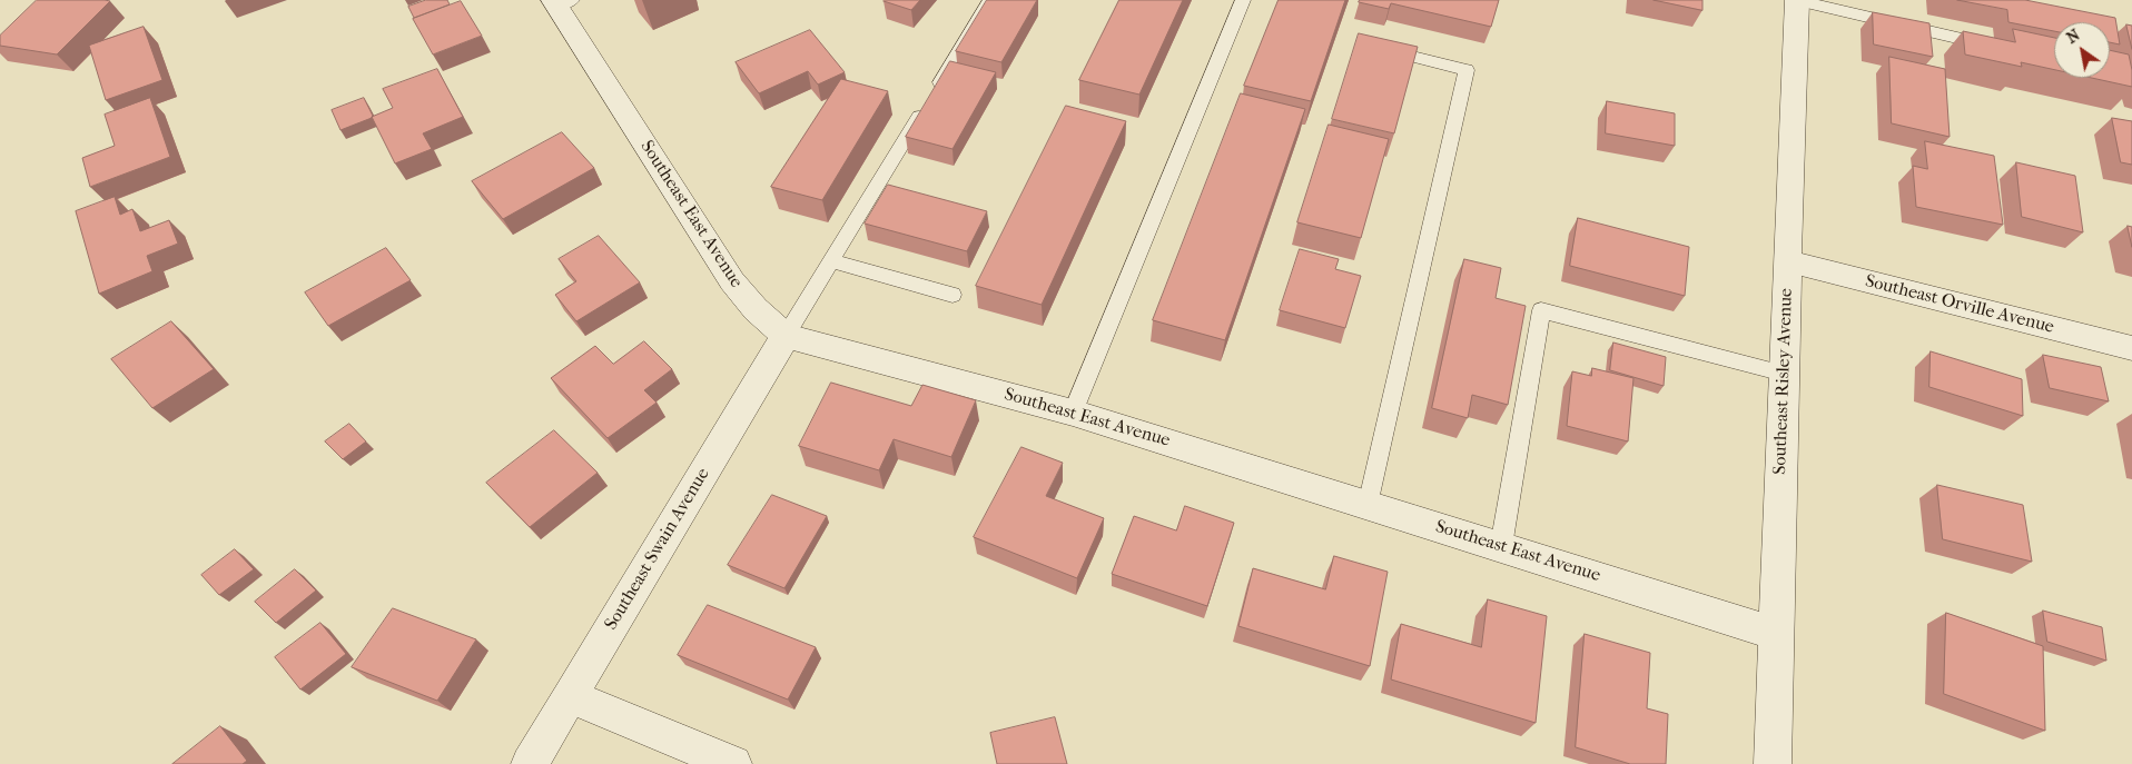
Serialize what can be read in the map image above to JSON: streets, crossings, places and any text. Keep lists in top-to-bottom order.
{
  "streets": {
    "street": [
      "Southeast East Avenue",
      "Southeast Orville Avenue",
      "Southeast Risley Avenue",
      "Southeast Swain Avenue"
    ]
  },
  "crossings": [
    ["Southeast East Avenue", "Southeast Risley Avenue"],
    ["Southeast East Avenue", "Southeast Swain Avenue"],
    ["Southeast Orville Avenue", "Southeast Risley Avenue"]
  ],
  "north": "top left"
}
